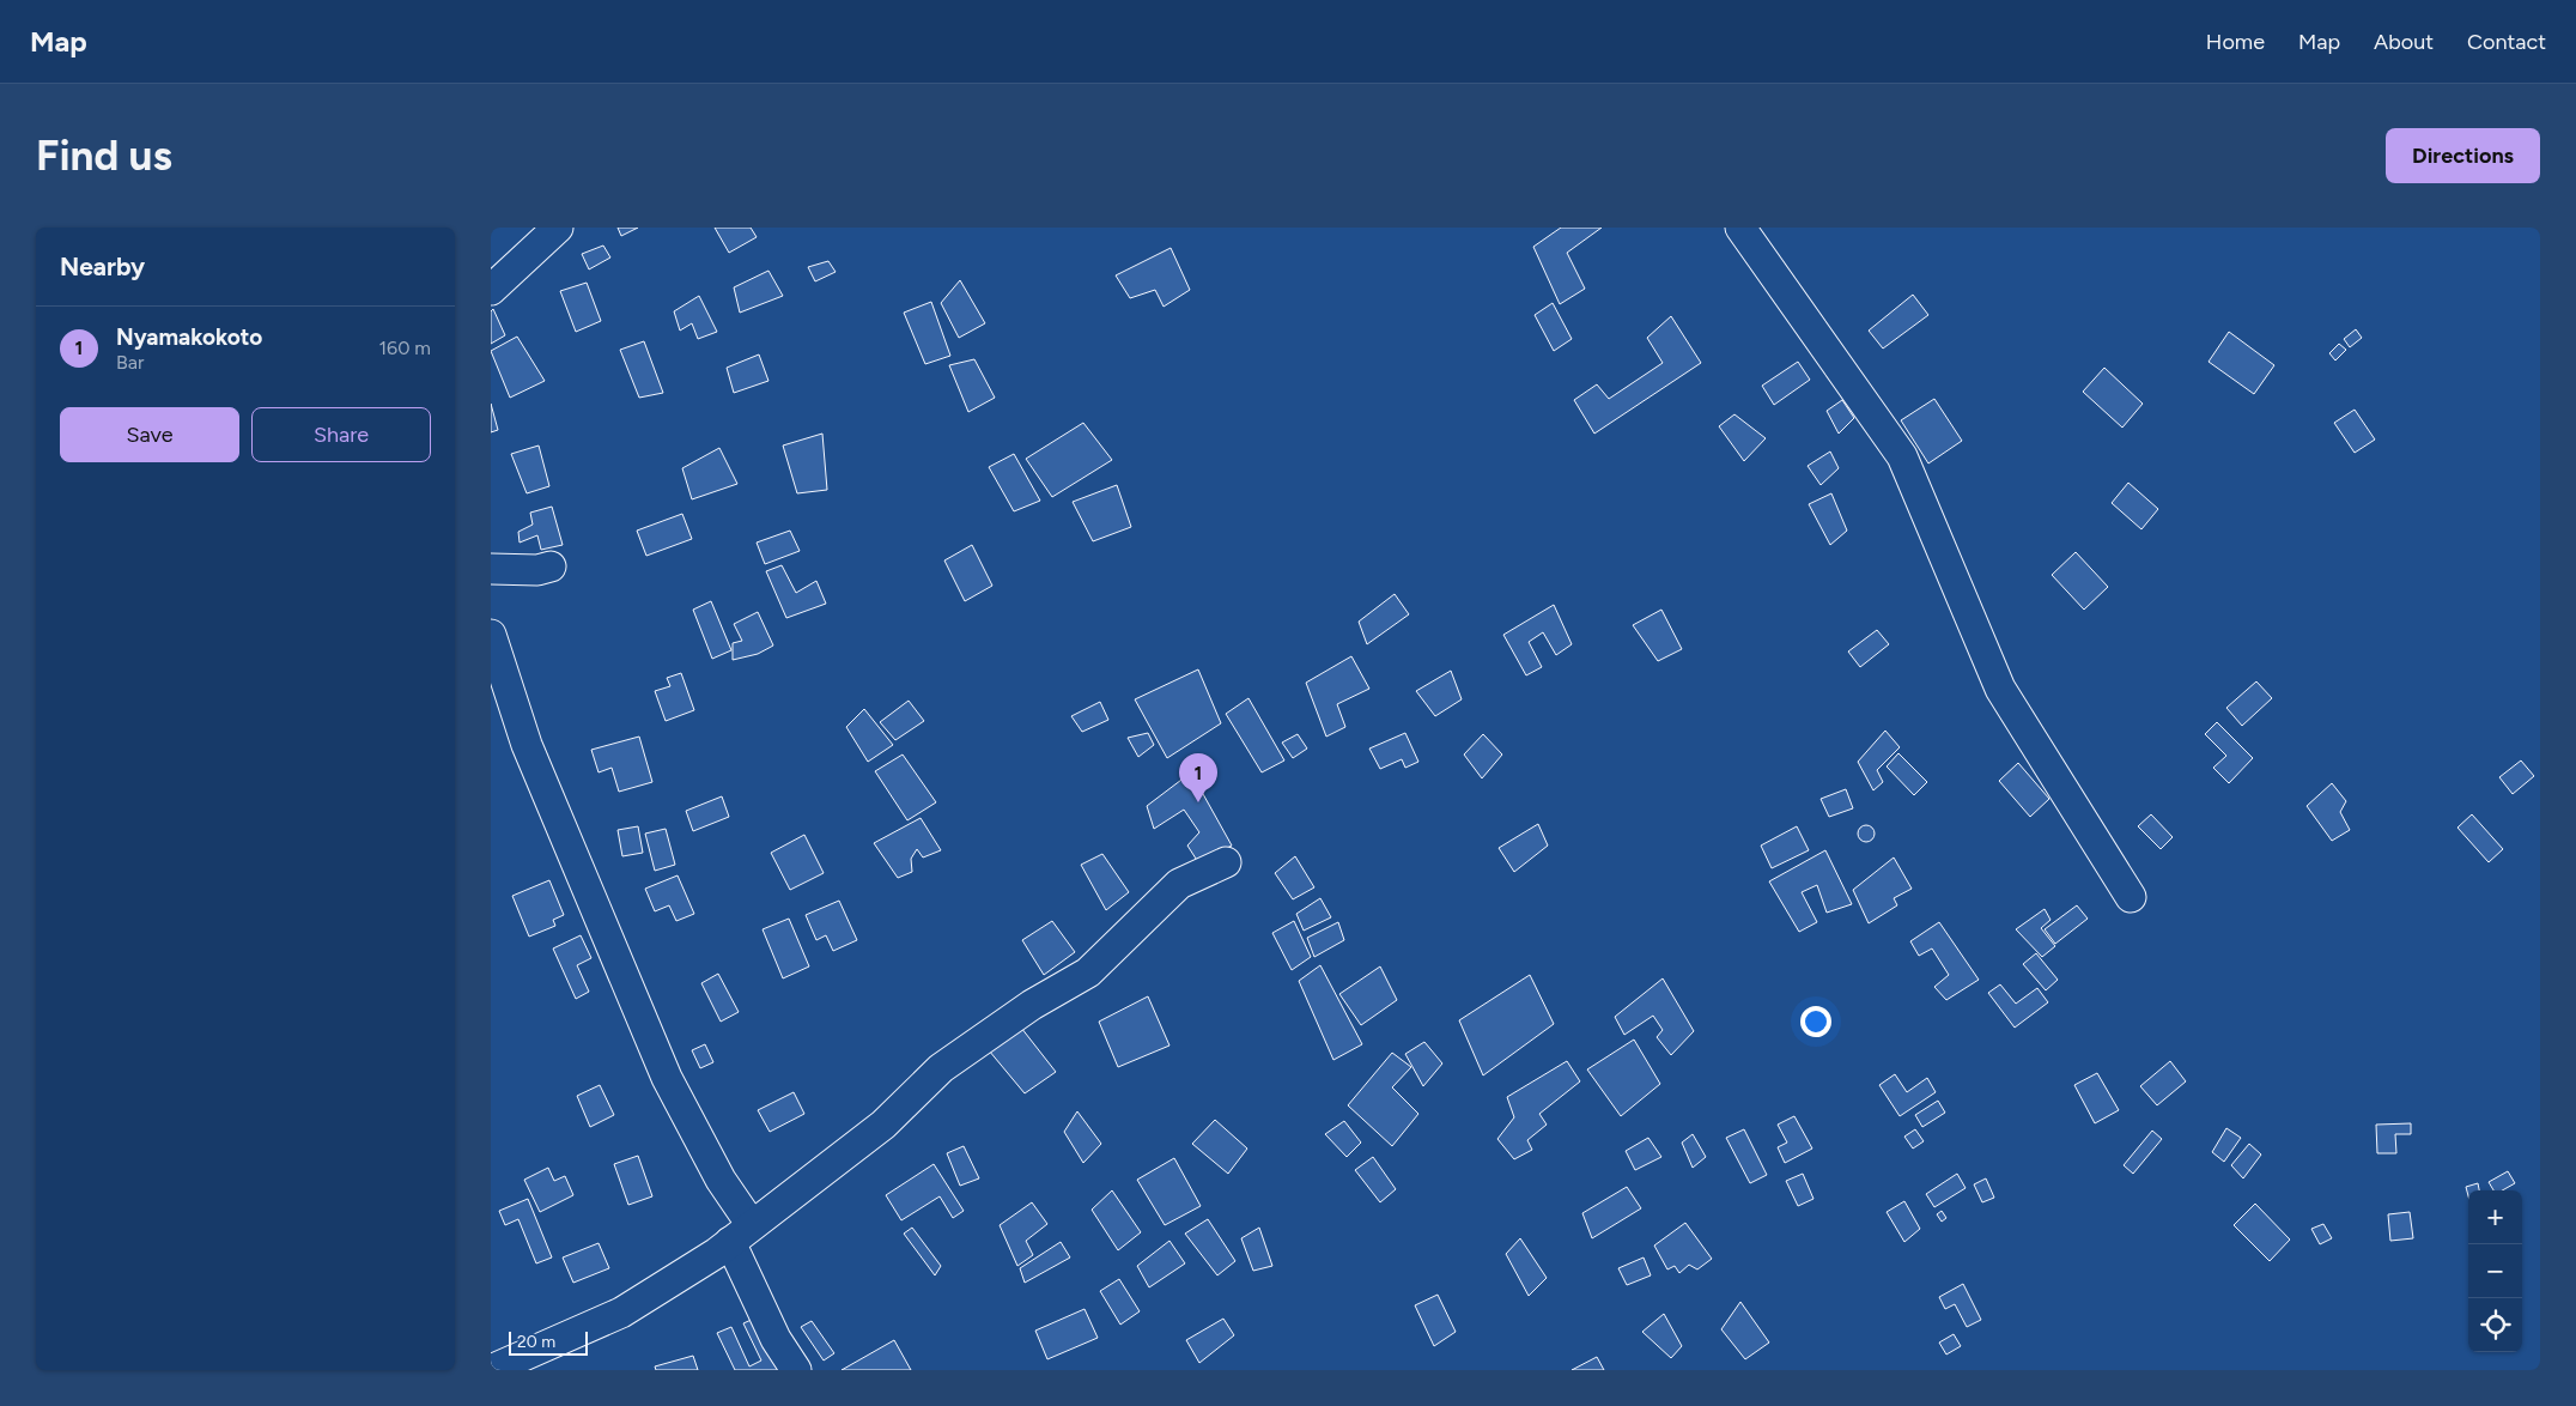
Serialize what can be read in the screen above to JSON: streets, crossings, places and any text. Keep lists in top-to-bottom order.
{
  "scale_bar": "20 m",
  "page": {
    "header": "Map",
    "nav": [
      "Home",
      "Map",
      "About",
      "Contact"
    ],
    "buttons": [
      "Directions",
      ["Save", "Share"]
    ],
    "title": "Find us",
    "heading": "Nearby",
    "list": [
      {
        "mark": "1",
        "name": "Nyamakokoto",
        "note": "Bar",
        "value": "160 m"
      }
    ],
    "pins": "1",
    "map_buttons": ["+", "−"],
    "scale": "20 m"
  }
}
